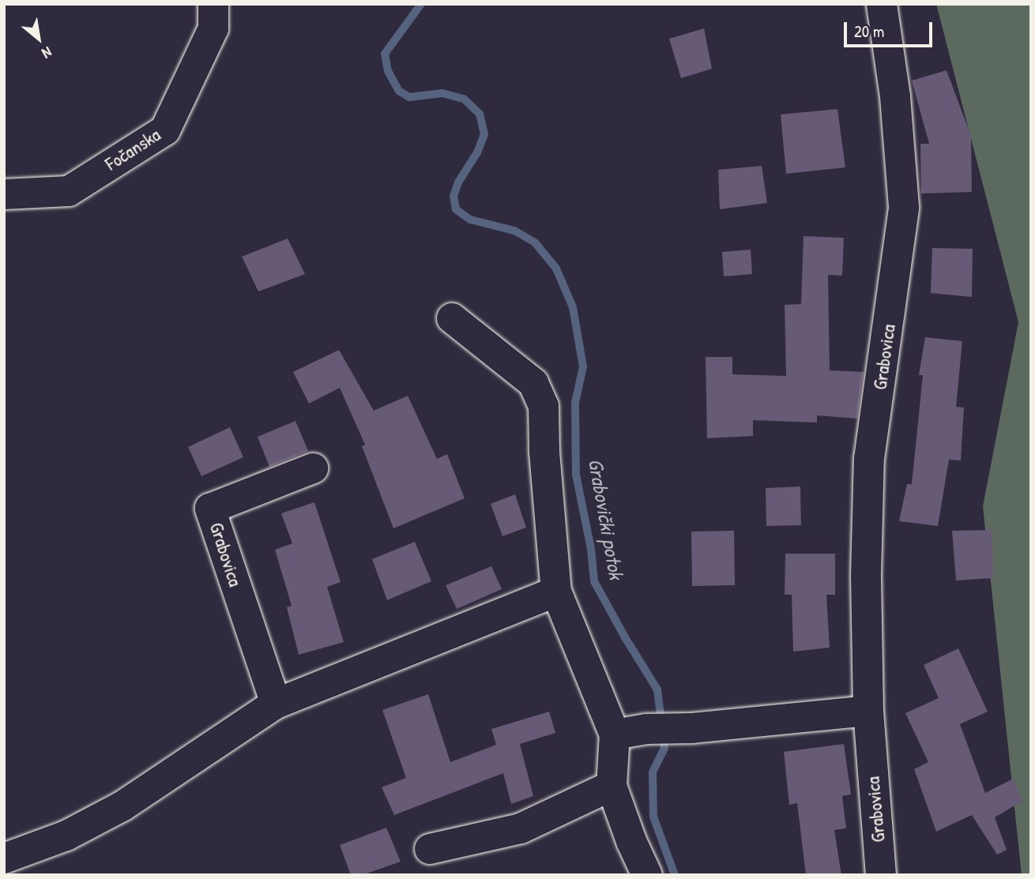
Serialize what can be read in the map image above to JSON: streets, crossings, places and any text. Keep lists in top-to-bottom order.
{
  "streets": {
    "street": ["Fočanska", "Grabovica"]
  },
  "water": ["Grabovički potok"],
  "scale_bar": "20 m",
  "north": "bottom right"
}
